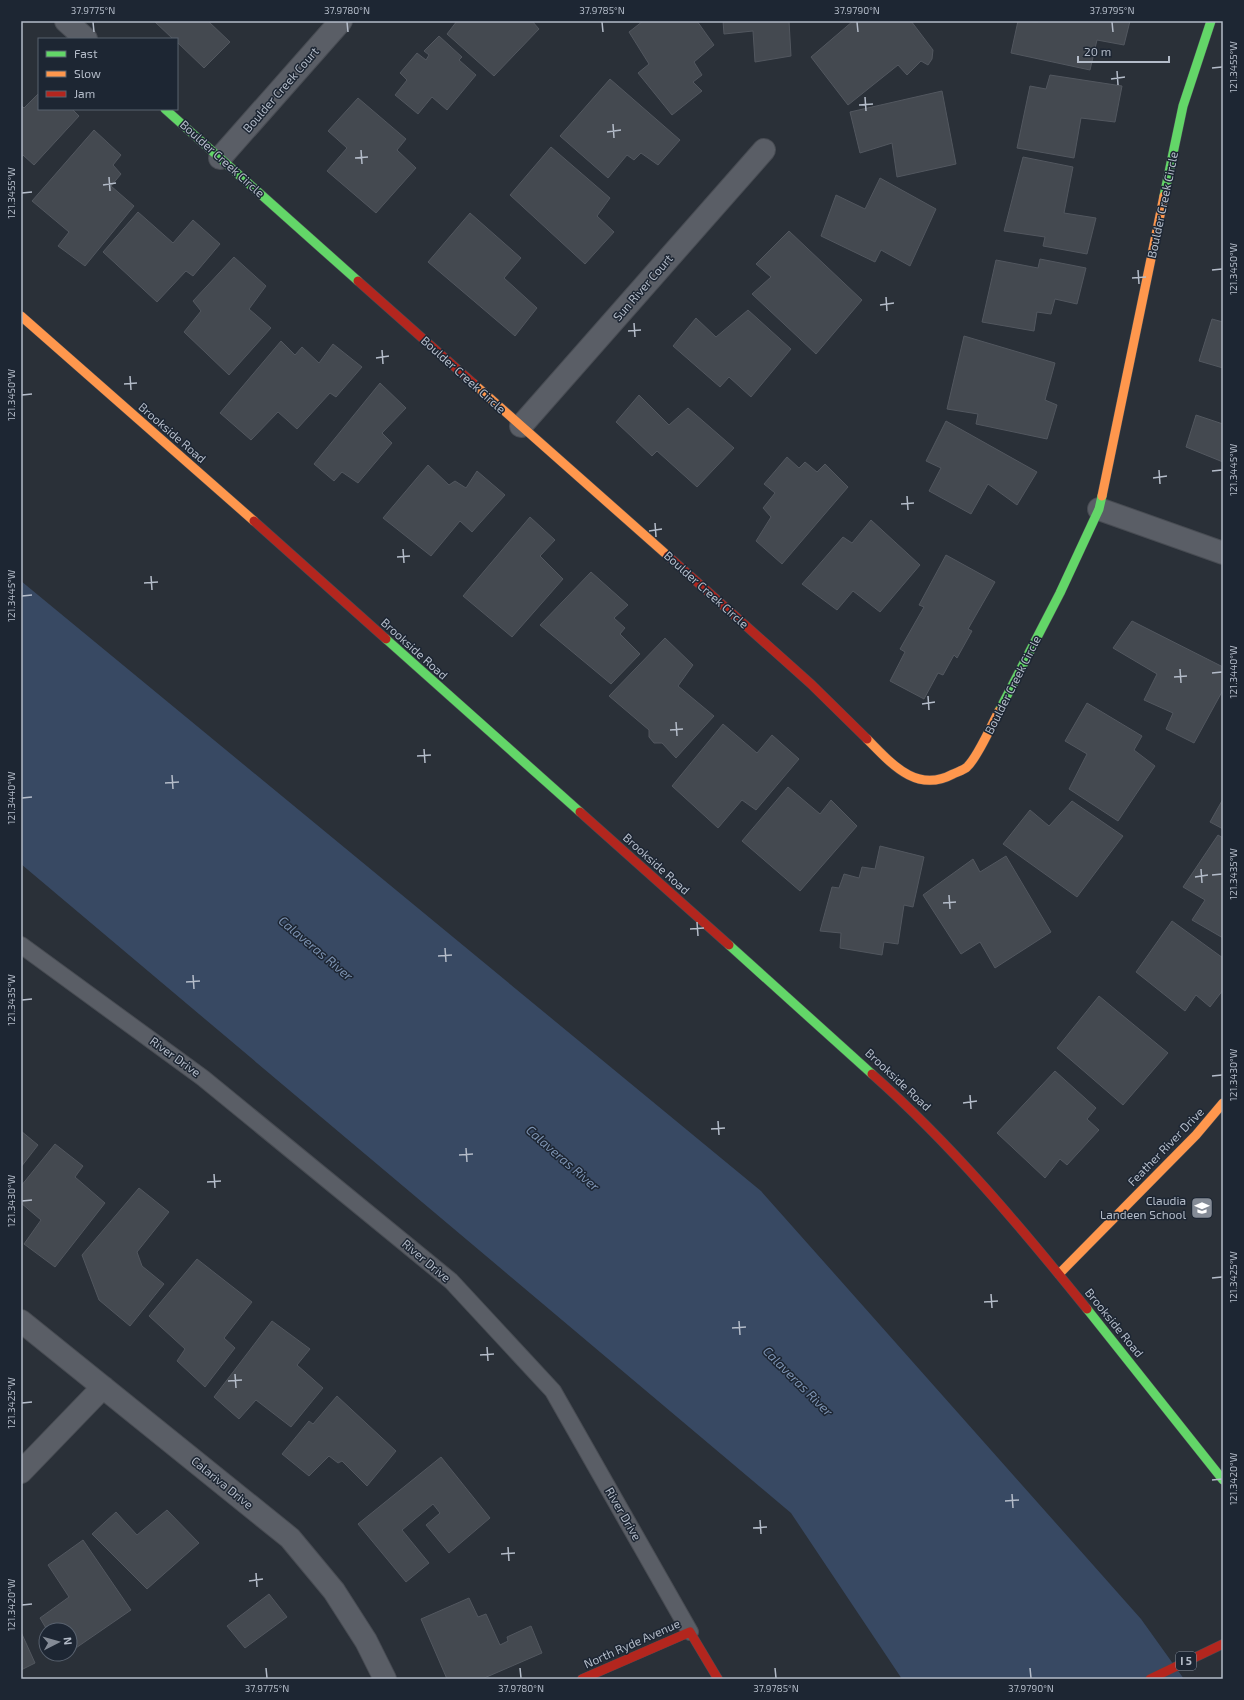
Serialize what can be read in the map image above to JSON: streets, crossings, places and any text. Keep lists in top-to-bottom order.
{
  "streets": {
    "main road": [
      "Boulder Creek Circle",
      "Brookside Road",
      "River Drive",
      "Feather River Drive",
      "North Ryde Avenue",
      "I 5"
    ],
    "street": ["Boulder Creek Court", "Sun River Court", "Calariva Drive"]
  },
  "crossings": [
    ["Boulder Creek Court", "Boulder Creek Circle"],
    ["Boulder Creek Circle", "Sun River Court"],
    ["Brookside Road", "Feather River Drive"],
    ["River Drive", "North Ryde Avenue"]
  ],
  "water": ["Calaveras River"],
  "places": {
    "school or university": ["Claudia Landeen School"]
  },
  "legend": ["Fast", "Slow", "Jam"],
  "scale_bar": "20 m",
  "north": "right",
  "coordinates": [
    "37.9775°N",
    "37.9780°N",
    "37.9785°N",
    "37.9790°N",
    "37.9795°N",
    "121.3455°W",
    "121.3450°W",
    "121.3445°W",
    "121.3440°W",
    "121.3435°W",
    "121.3430°W",
    "121.3425°W",
    "121.3420°W"
  ]
}
